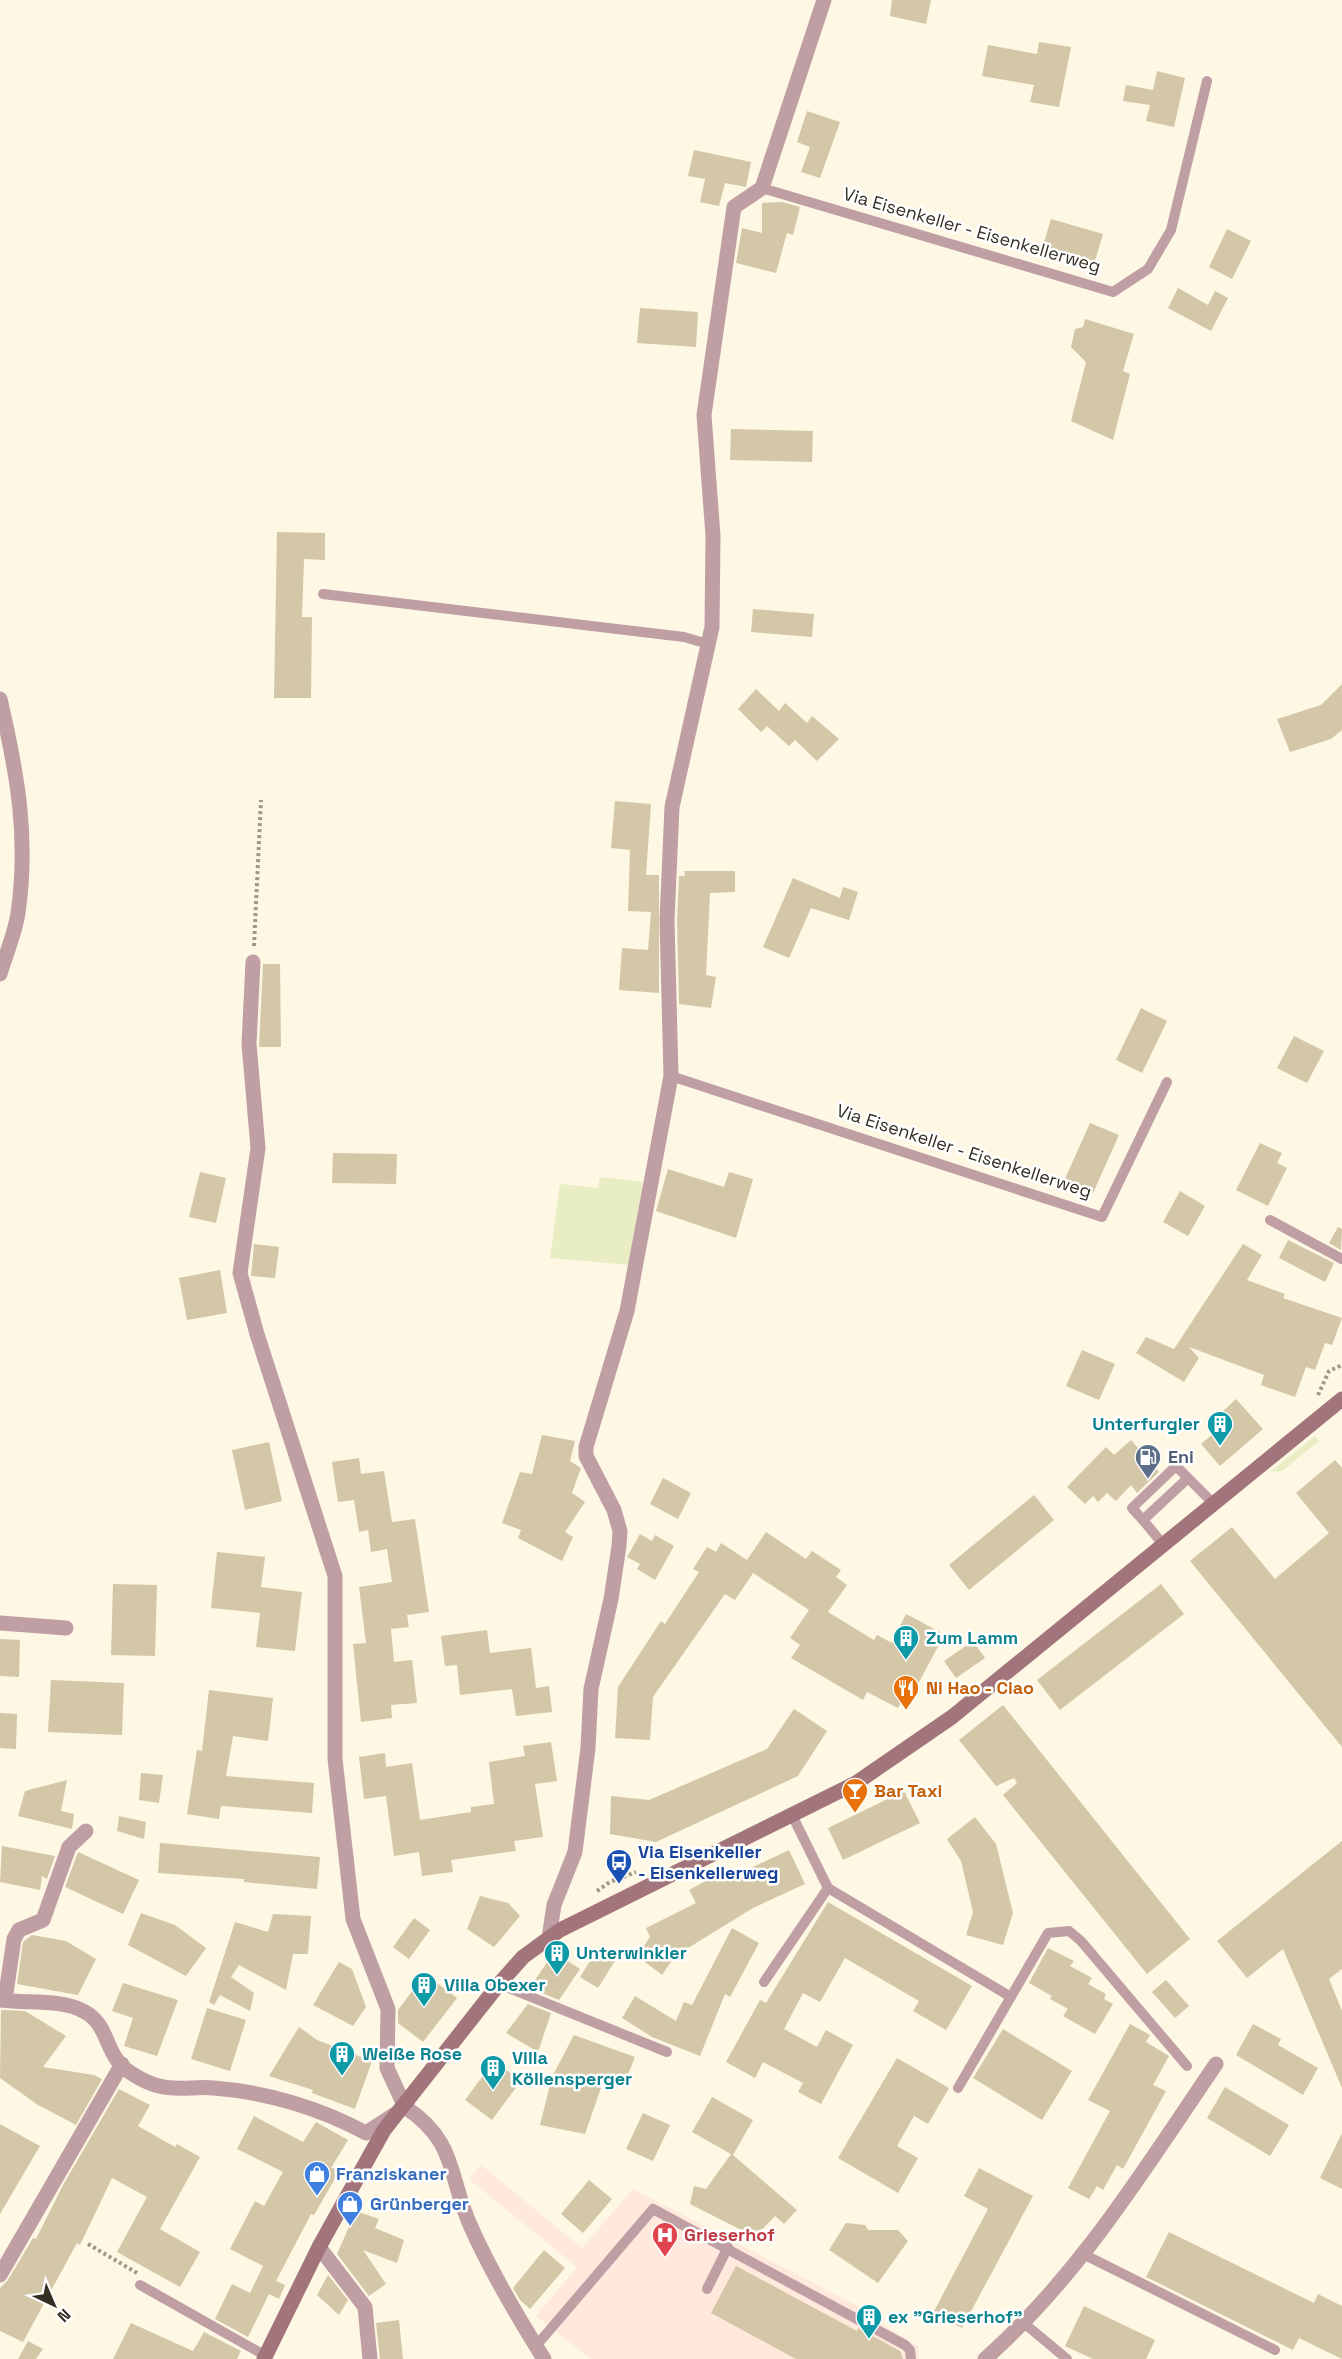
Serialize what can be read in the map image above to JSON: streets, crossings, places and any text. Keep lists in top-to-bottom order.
{
  "streets": {
    "lane": ["Via Eisenkeller - Eisenkellerweg"]
  },
  "places": {
    "building": [
      "Unterfurgler",
      "Zum Lamm",
      "Unterwinkler",
      "Villa Obexer",
      "Weiße Rose",
      "Villa Köllensperger",
      "ex \"Grieserhof\""
    ],
    "fuel station": ["Eni"],
    "restaurant": ["Ni Hao - Ciao"],
    "bar": ["Bar Taxi"],
    "bus stop": ["Via Eisenkeller - Eisenkellerweg"],
    "shop": ["Franziskaner", "Grünberger"],
    "hospital": ["Grieserhof"]
  },
  "north": "bottom right"
}
